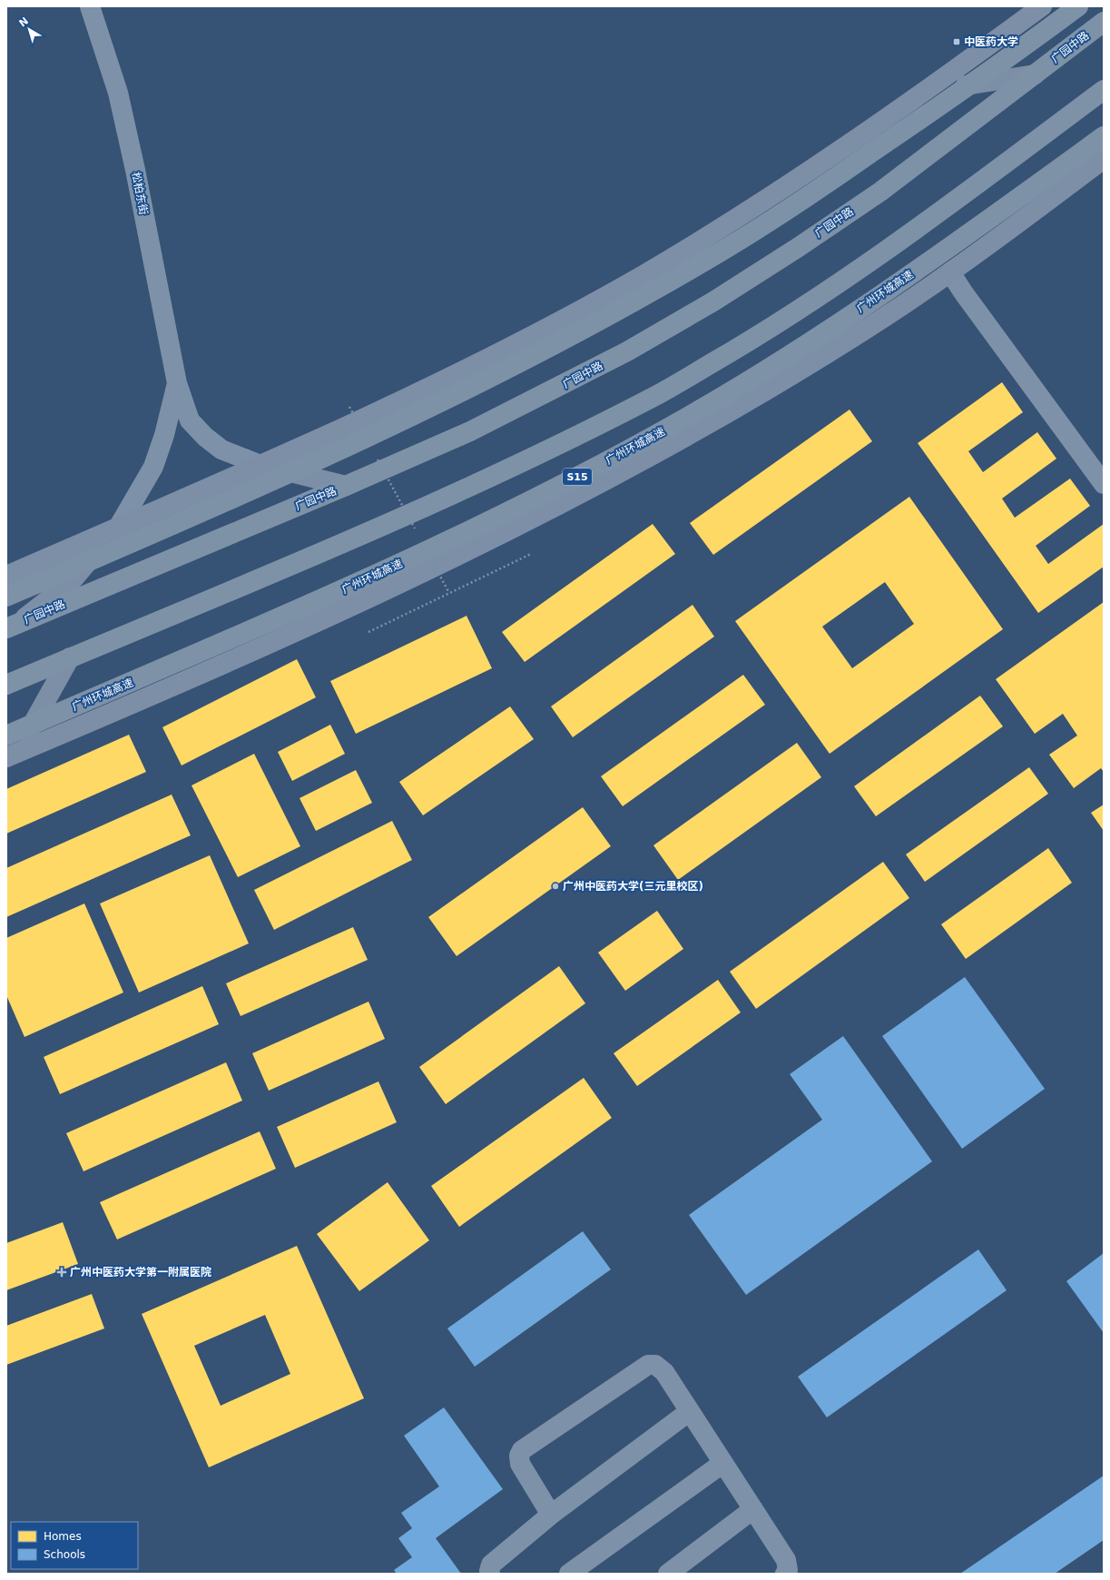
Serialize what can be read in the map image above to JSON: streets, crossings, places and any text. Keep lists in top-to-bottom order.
{
  "streets": {
    "highway": ["广园中路", "广州环城高速", "S15"],
    "street": ["松柏东街"]
  },
  "places": {
    "transit": ["中医药大学"],
    "other": ["广州中医药大学(三元里校区)"],
    "health": ["广州中医药大学第一附属医院"]
  },
  "legend": ["Homes", "Schools"],
  "north": "top left"
}
